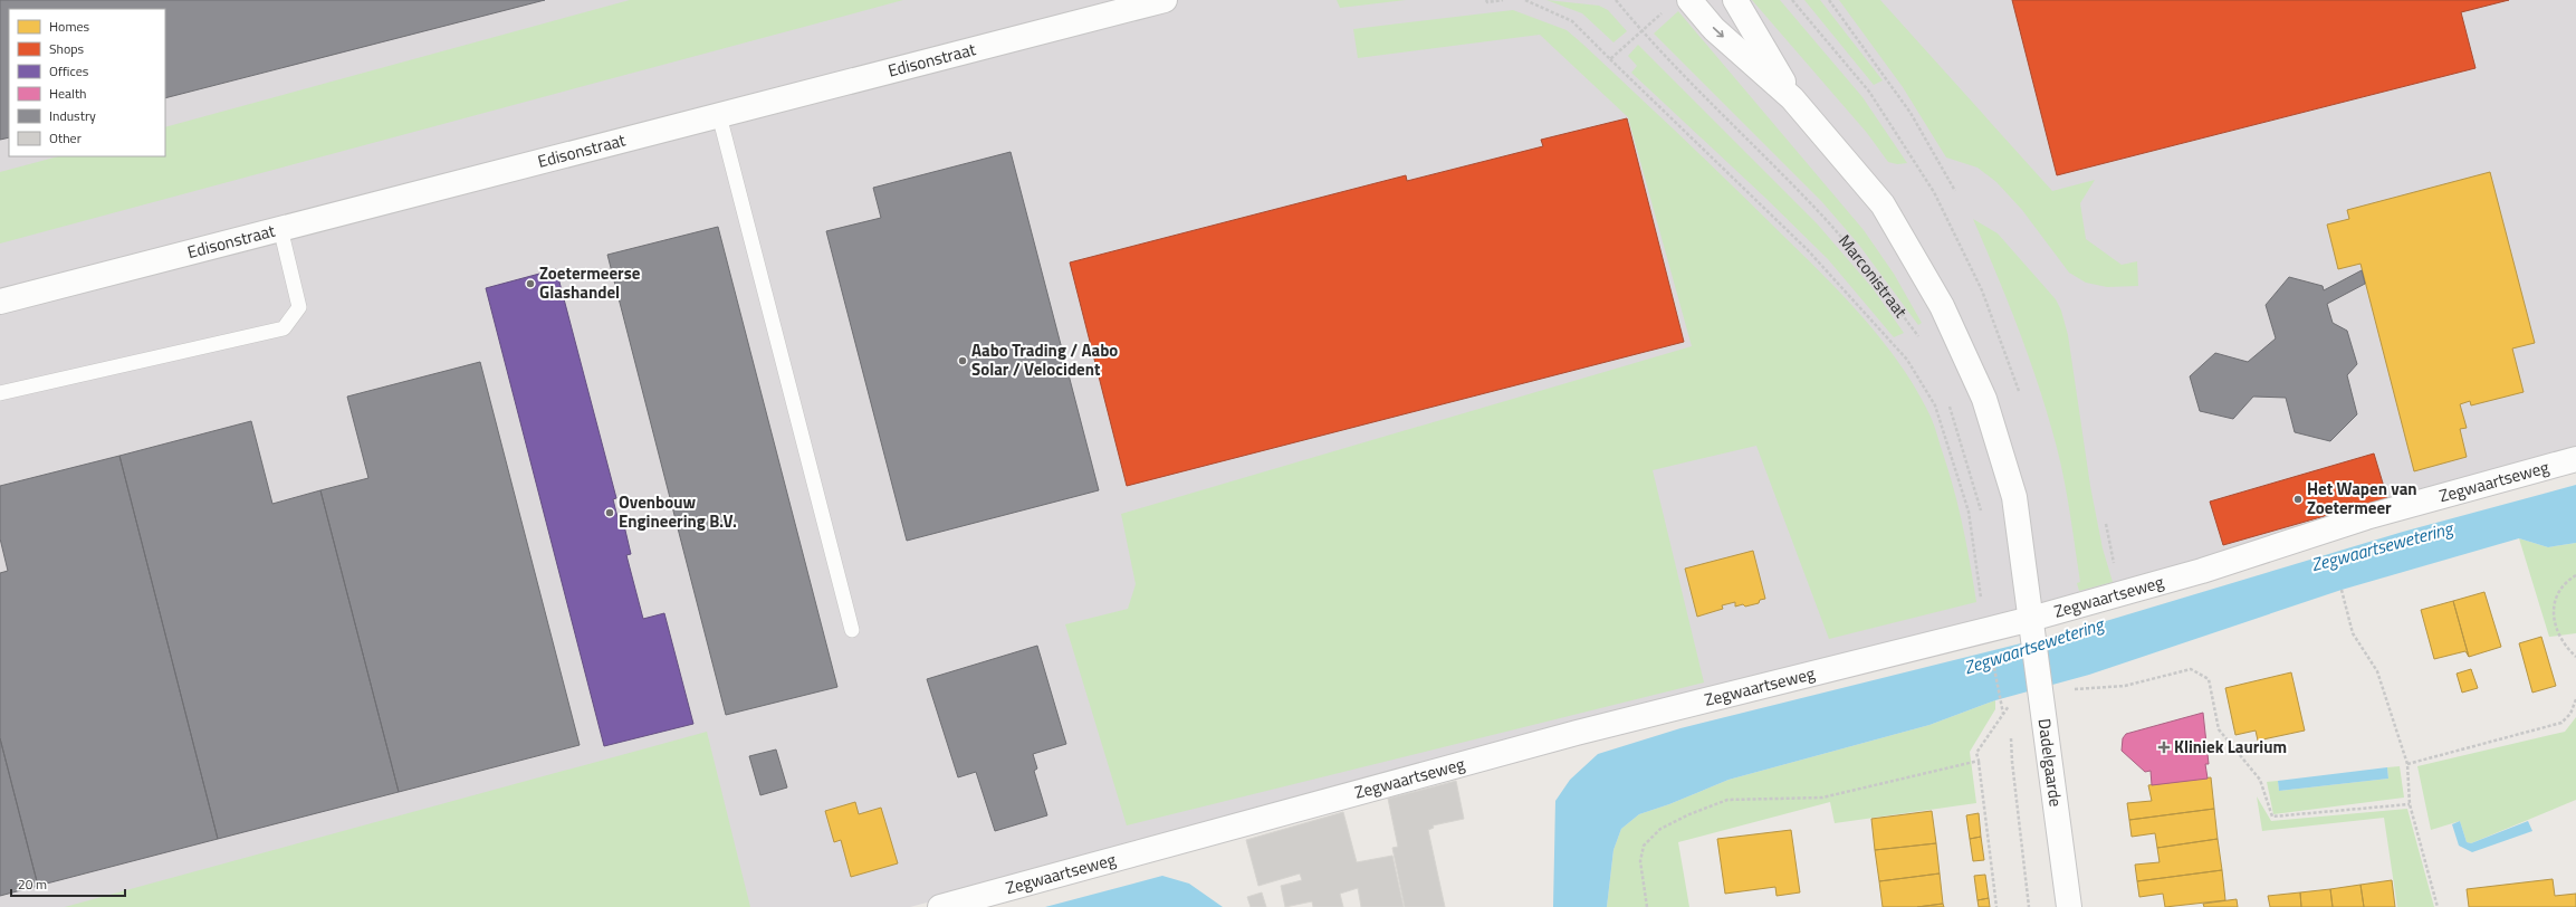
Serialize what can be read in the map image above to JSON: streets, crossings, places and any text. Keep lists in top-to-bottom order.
{
  "streets": {
    "street": ["Edisonstraat", "Zegwaartseweg", "Dadelgaarde"],
    "path": ["Marconistraat"]
  },
  "crossings": [
    ["Zegwaartseweg", "Dadelgaarde"]
  ],
  "water": ["Zegwaartsewetering"],
  "places": {
    "other": [
      "Zoetermeerse Glashandel",
      "Aabo Trading / Aabo Solar / Velocident",
      "Het Wapen van Zoetermeer",
      "Ovenbouw Engineering B.V."
    ],
    "health": ["Kliniek Laurium"]
  },
  "legend": [
    "Homes",
    "Shops",
    "Offices",
    "Health",
    "Industry",
    "Other"
  ],
  "scale_bar": "20 m"
}
